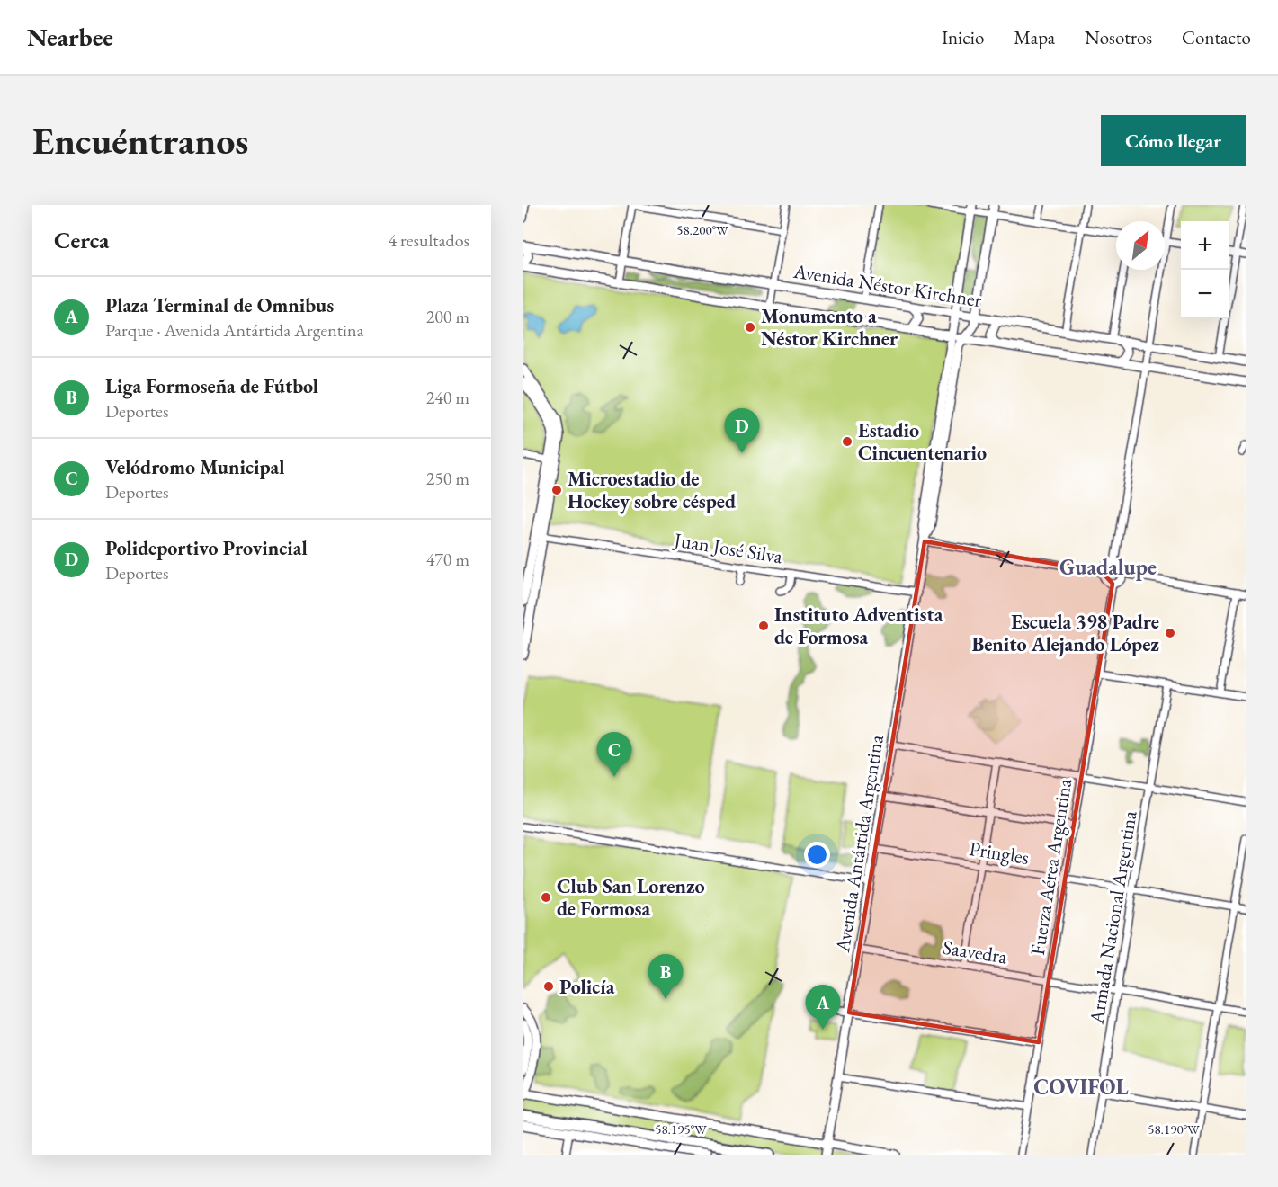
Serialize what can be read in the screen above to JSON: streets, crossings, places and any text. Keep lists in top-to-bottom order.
{
  "streets": {
    "main road": ["Avenida Néstor Kirchner", "Avenida Antártida Argentina"],
    "street": [
      "Juan José Silva",
      "Pringles",
      "Fuerza Aérea Argentina",
      "Armada Nacional Argentina",
      "Saavedra"
    ]
  },
  "crossings": [
    ["Avenida Néstor Kirchner", "Avenida Antártida Argentina"],
    ["Juan José Silva", "Avenida Antártida Argentina"],
    ["Avenida Antártida Argentina", "Pringles"],
    ["Avenida Antártida Argentina", "Saavedra"],
    ["Pringles", "Fuerza Aérea Argentina"],
    ["Pringles", "Armada Nacional Argentina"],
    ["Fuerza Aérea Argentina", "Saavedra"],
    ["Armada Nacional Argentina", "Saavedra"]
  ],
  "districts": ["Guadalupe", "COVIFOL"],
  "places": [
    "Monumento a Néstor Kirchner",
    "Estadio Cincuentenario",
    "Microestadio de Hockey sobre césped",
    "Instituto Adventista de Formosa",
    "Escuela 398 Padre Benito Alejando López",
    "Club San Lorenzo de Formosa",
    "Policía"
  ],
  "north": "top right",
  "page": {
    "header": "Nearbee",
    "nav": [
      "Inicio",
      "Mapa",
      "Nosotros",
      "Contacto"
    ],
    "buttons": "Cómo llegar",
    "title": "Encuéntranos",
    "heading": ["Cerca", "4 resultados"],
    "map_buttons": ["+", "−"],
    "list": [
      {
        "mark": "A",
        "name": "Plaza Terminal de Omnibus",
        "note": "Parque · Avenida Antártida Argentina",
        "value": "200 m"
      },
      {
        "mark": "B",
        "name": "Liga Formoseña de Fútbol",
        "note": "Deportes",
        "value": "240 m"
      },
      {
        "mark": "C",
        "name": "Velódromo Municipal",
        "note": "Deportes",
        "value": "250 m"
      },
      {
        "mark": "D",
        "name": "Polideportivo Provincial",
        "note": "Deportes",
        "value": "470 m"
      }
    ],
    "pins": [
      "D",
      "C",
      "B",
      "A"
    ]
  },
  "coordinates": ["58.200°W", "58.195°W", "58.190°W"]
}
